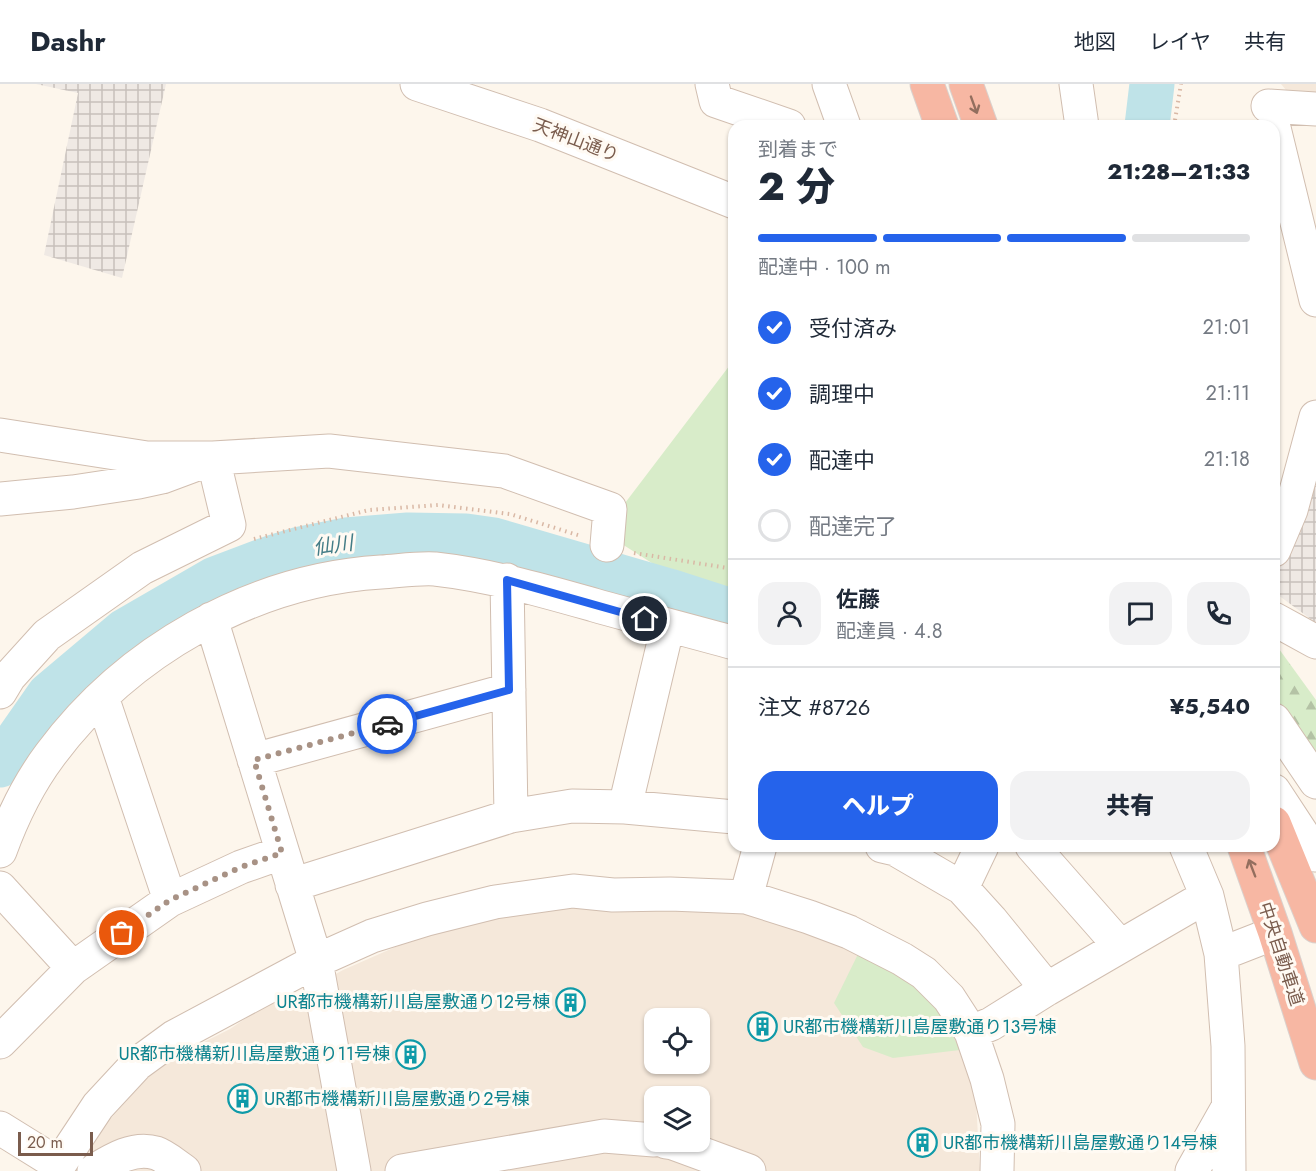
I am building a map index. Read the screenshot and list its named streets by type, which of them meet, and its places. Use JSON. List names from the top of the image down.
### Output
{
  "streets": {
    "highway": ["中央自動車道"],
    "street": ["天神山通り"]
  },
  "water": ["仙川"],
  "places": {
    "building": [
      "UR都市機構新川島屋敷通り12号棟",
      "UR都市機構新川島屋敷通り13号棟",
      "UR都市機構新川島屋敷通り11号棟",
      "UR都市機構新川島屋敷通り2号棟",
      "UR都市機構新川島屋敷通り14号棟"
    ]
  },
  "scale_bar": "20 m",
  "page": {
    "header": "Dashr",
    "nav": ["地図", "レイヤ", "共有"],
    "heading": ["2 分", "到着まで", "21:28–21:33"],
    "panel": [
      "佐藤",
      "配達員 · 4.8",
      "注文 #8726",
      "¥5,540"
    ],
    "bar": "配達中 · 100 m",
    "list": [
      ["受付済み", "21:01"],
      ["調理中", "21:11"],
      ["配達中", "21:18"],
      "配達完了"
    ],
    "buttons": ["ヘルプ", "共有"],
    "scale": "20 m"
  }
}
